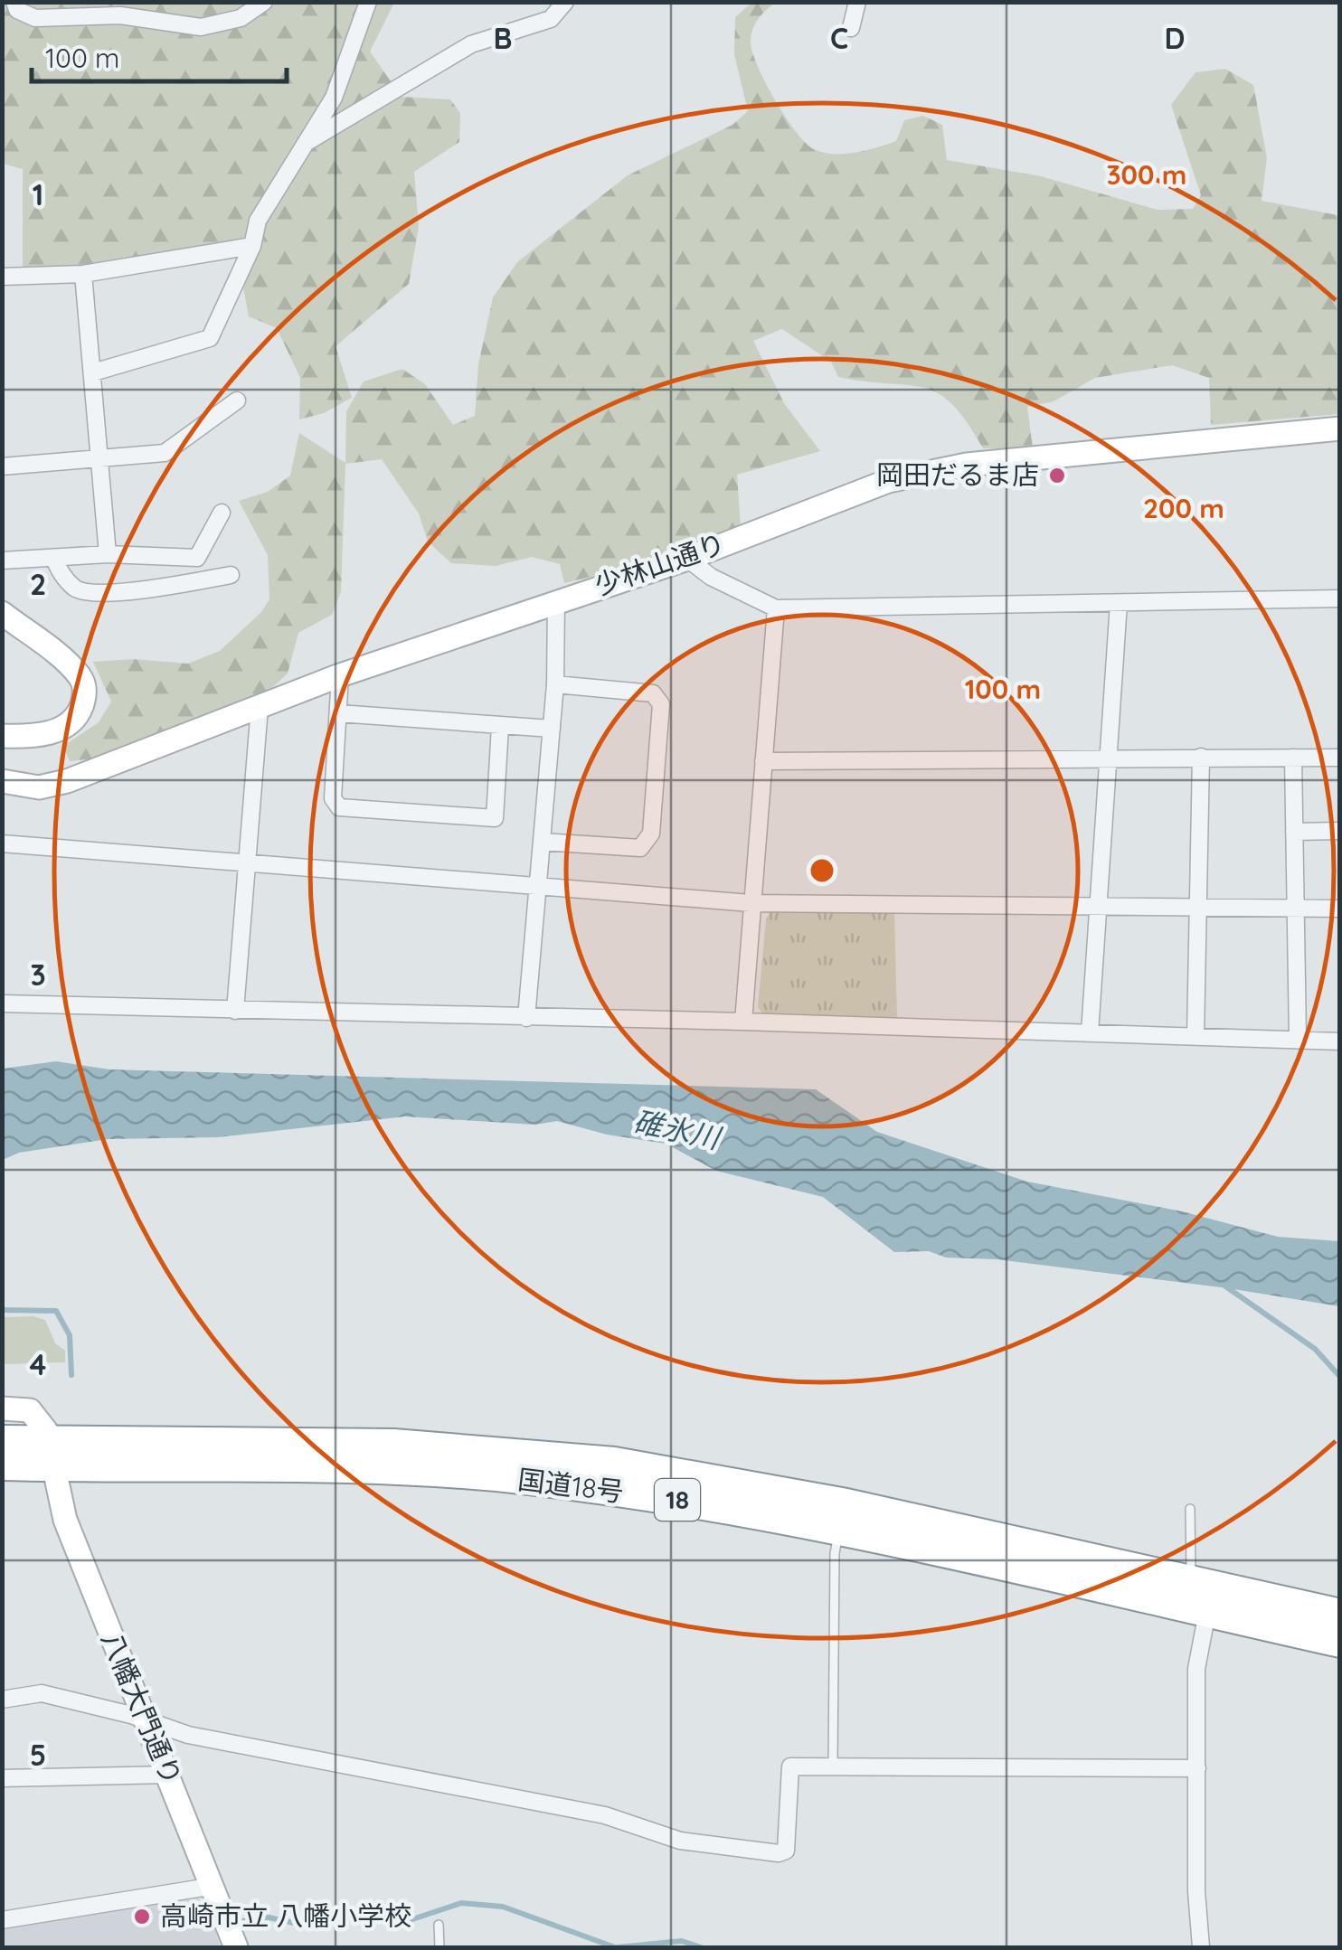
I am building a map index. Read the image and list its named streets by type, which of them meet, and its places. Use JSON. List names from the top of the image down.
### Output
{
  "streets": {
    "highway": ["国道18号", "18"],
    "street": ["少林山通り", "八幡大門通り"]
  },
  "crossings": [
    ["国道18号", "八幡大門通り"]
  ],
  "water": ["碓氷川"],
  "places": ["岡田だるま店", "高崎市立 八幡小学校"],
  "scale_bar": "100 m",
  "grid": {
    "columns": ["B", "C", "D"],
    "rows": [
      "1",
      "2",
      "3",
      "4",
      "5"
    ]
  },
  "rings": ["300 m", "200 m", "100 m"]
}
